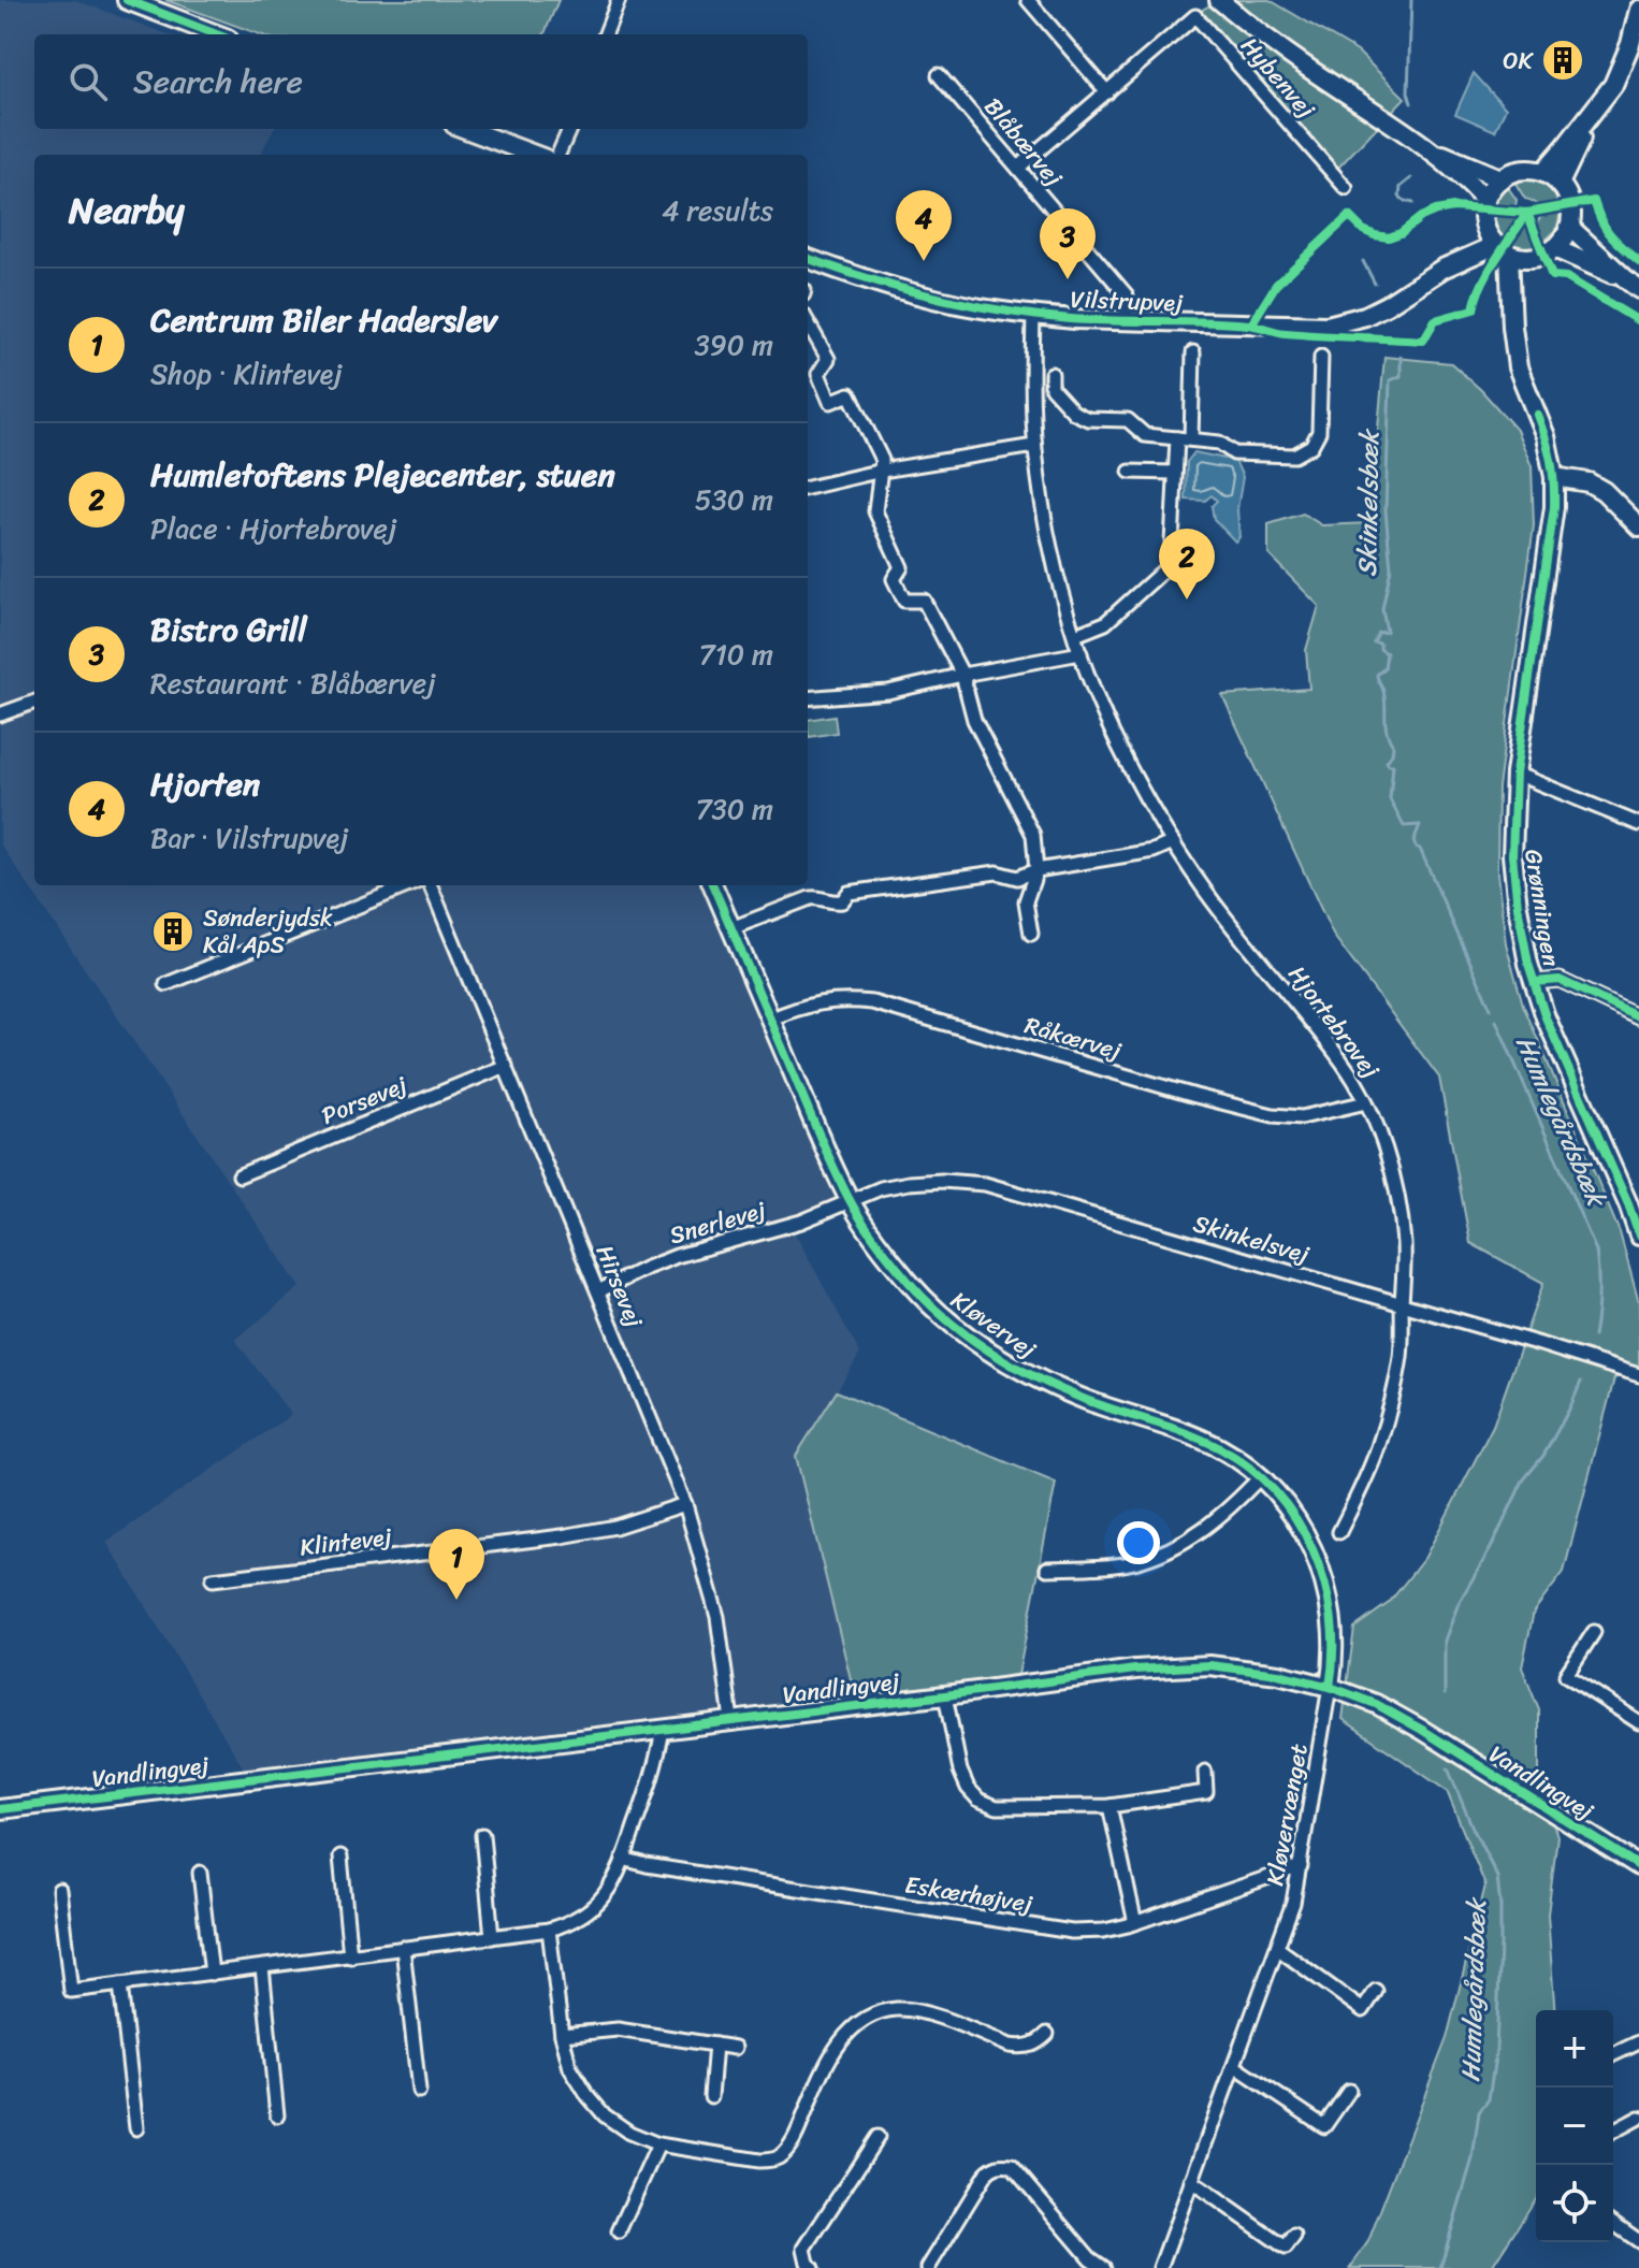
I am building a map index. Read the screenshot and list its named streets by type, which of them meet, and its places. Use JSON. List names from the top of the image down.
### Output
{
  "streets": {
    "street": [
      "Hybenvej",
      "Blåbærvej",
      "Vilstrupvej",
      "Grønningen",
      "Hjortebrovej",
      "Råkærvej",
      "Porsevej",
      "Snerlevej",
      "Skinkelsvej",
      "Hirsevej",
      "Kløvervej",
      "Klintevej",
      "Vandlingvej",
      "Kløvervænget",
      "Eskærhøjvej"
    ]
  },
  "crossings": [
    ["Hybenvej", "Blåbærvej"],
    ["Blåbærvej", "Vilstrupvej"],
    ["Vilstrupvej", "Grønningen"],
    ["Vilstrupvej", "Hjortebrovej"],
    ["Hjortebrovej", "Råkærvej"],
    ["Hjortebrovej", "Skinkelsvej"],
    ["Råkærvej", "Kløvervej"],
    ["Porsevej", "Hirsevej"],
    ["Snerlevej", "Skinkelsvej"],
    ["Snerlevej", "Hirsevej"],
    ["Snerlevej", "Kløvervej"],
    ["Skinkelsvej", "Kløvervej"],
    ["Hirsevej", "Klintevej"],
    ["Hirsevej", "Vandlingvej"],
    ["Kløvervej", "Vandlingvej"],
    ["Kløvervej", "Kløvervænget"],
    ["Vandlingvej", "Kløvervænget"],
    ["Kløvervænget", "Eskærhøjvej"]
  ],
  "water": ["Skinkelsbæk", "Humlegårdsbæk"],
  "places": {
    "building": ["OK", "Sønderjydsk Kål ApS"]
  },
  "page": {
    "search": "Search here",
    "heading": ["Nearby", "4 results"],
    "pins": [
      "4",
      "3",
      "2",
      "1"
    ],
    "list": [
      {
        "mark": "1",
        "name": "Centrum Biler Haderslev",
        "note": "Shop · Klintevej",
        "value": "390 m"
      },
      {
        "mark": "2",
        "name": "Humletoftens Plejecenter, stuen",
        "note": "Place · Hjortebrovej",
        "value": "530 m"
      },
      {
        "mark": "3",
        "name": "Bistro Grill",
        "note": "Restaurant · Blåbærvej",
        "value": "710 m"
      },
      {
        "mark": "4",
        "name": "Hjorten",
        "note": "Bar · Vilstrupvej",
        "value": "730 m"
      }
    ],
    "map_buttons": ["+", "−"]
  }
}
